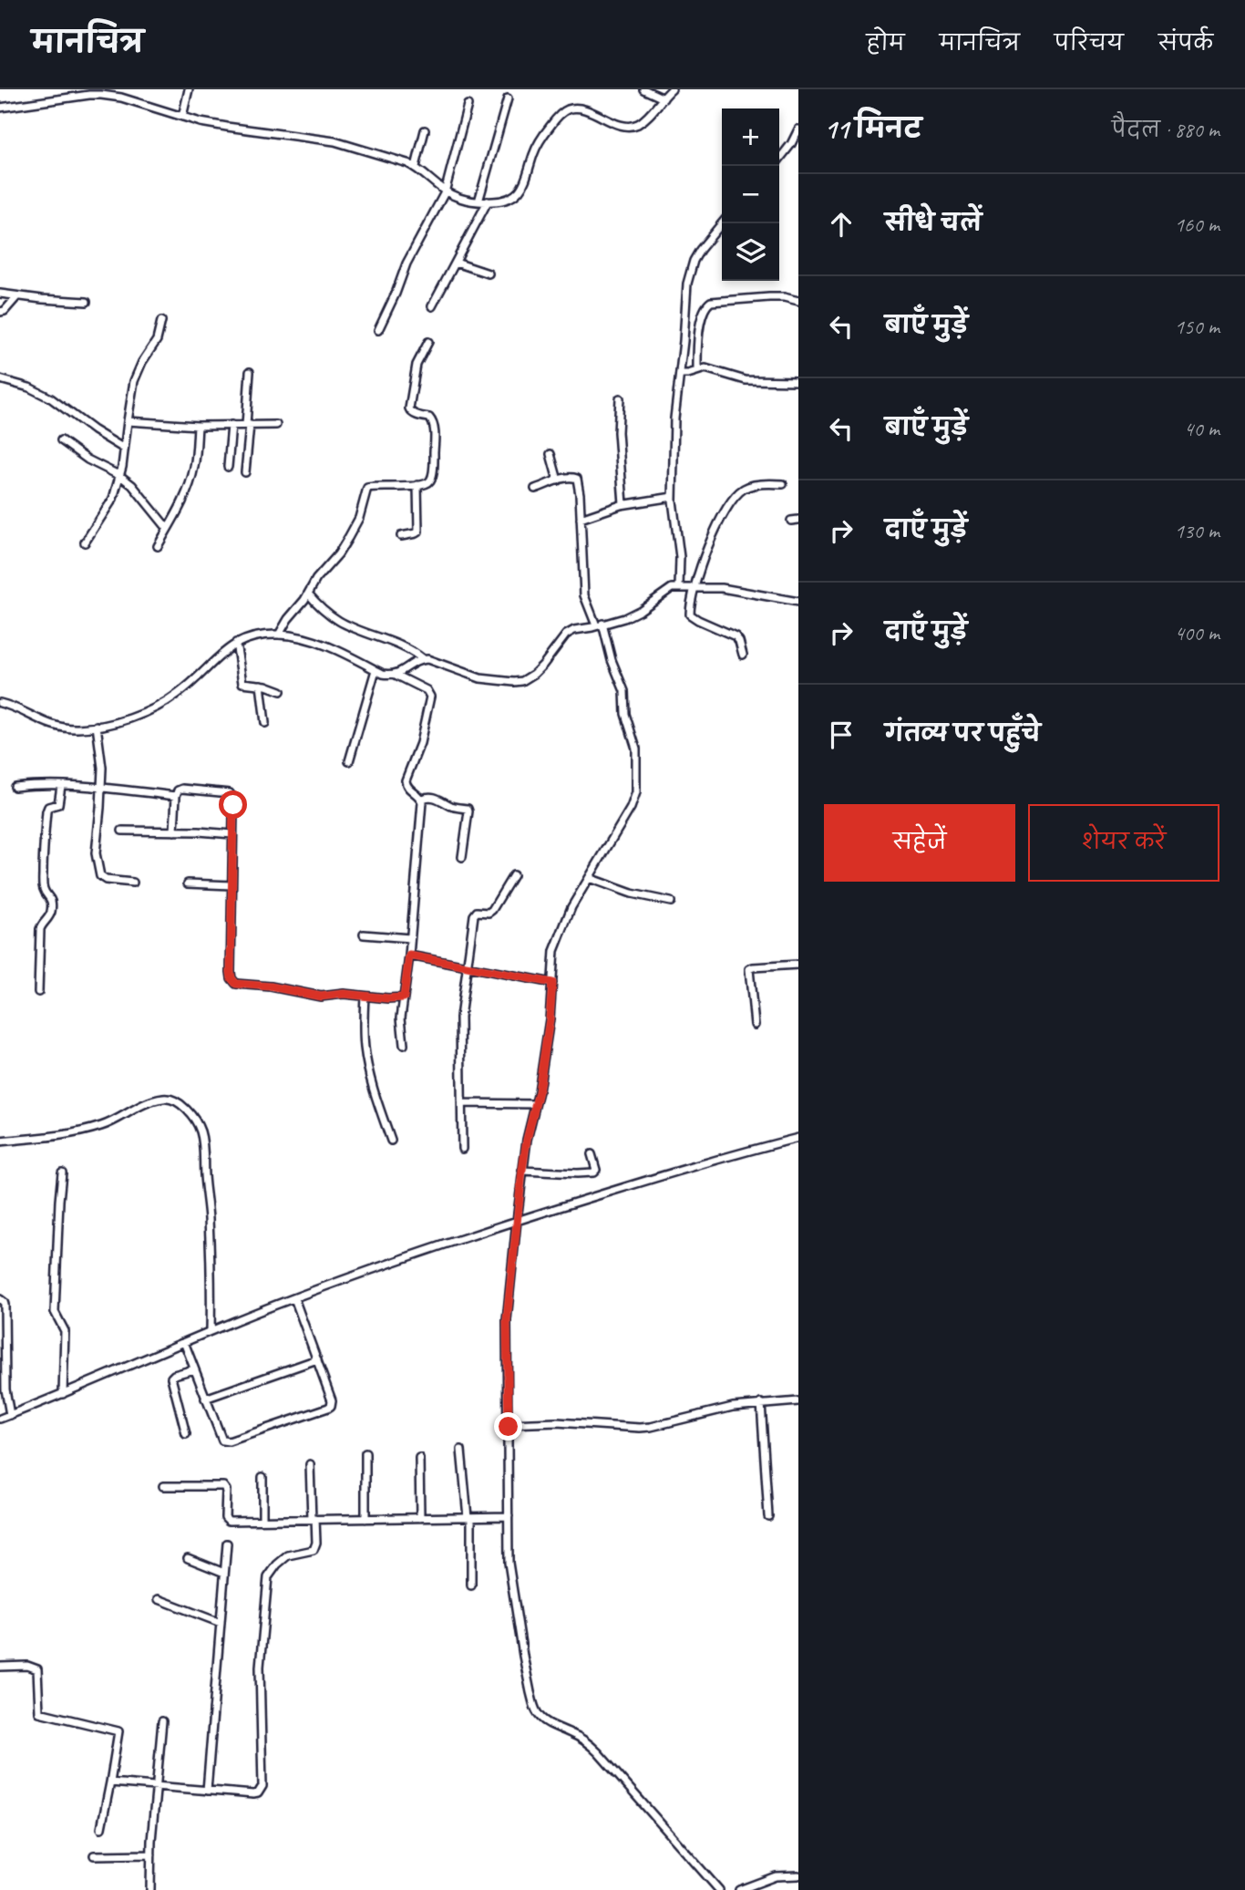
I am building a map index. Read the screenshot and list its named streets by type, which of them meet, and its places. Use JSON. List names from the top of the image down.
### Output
{
  "page": {
    "header": "मानचित्र",
    "nav": [
      "होम",
      "मानचित्र",
      "परिचय",
      "संपर्क"
    ],
    "heading": ["11 मिनट", "पैदल · 880 m"],
    "map_buttons": ["+", "−"],
    "list": [
      ["सीधे चलें", "160 m"],
      ["बाएँ मुड़ें", "150 m"],
      ["बाएँ मुड़ें", "40 m"],
      ["दाएँ मुड़ें", "130 m"],
      ["दाएँ मुड़ें", "400 m"],
      "गंतव्य पर पहुँचे"
    ],
    "buttons": ["सहेजें", "शेयर करें"]
  }
}
